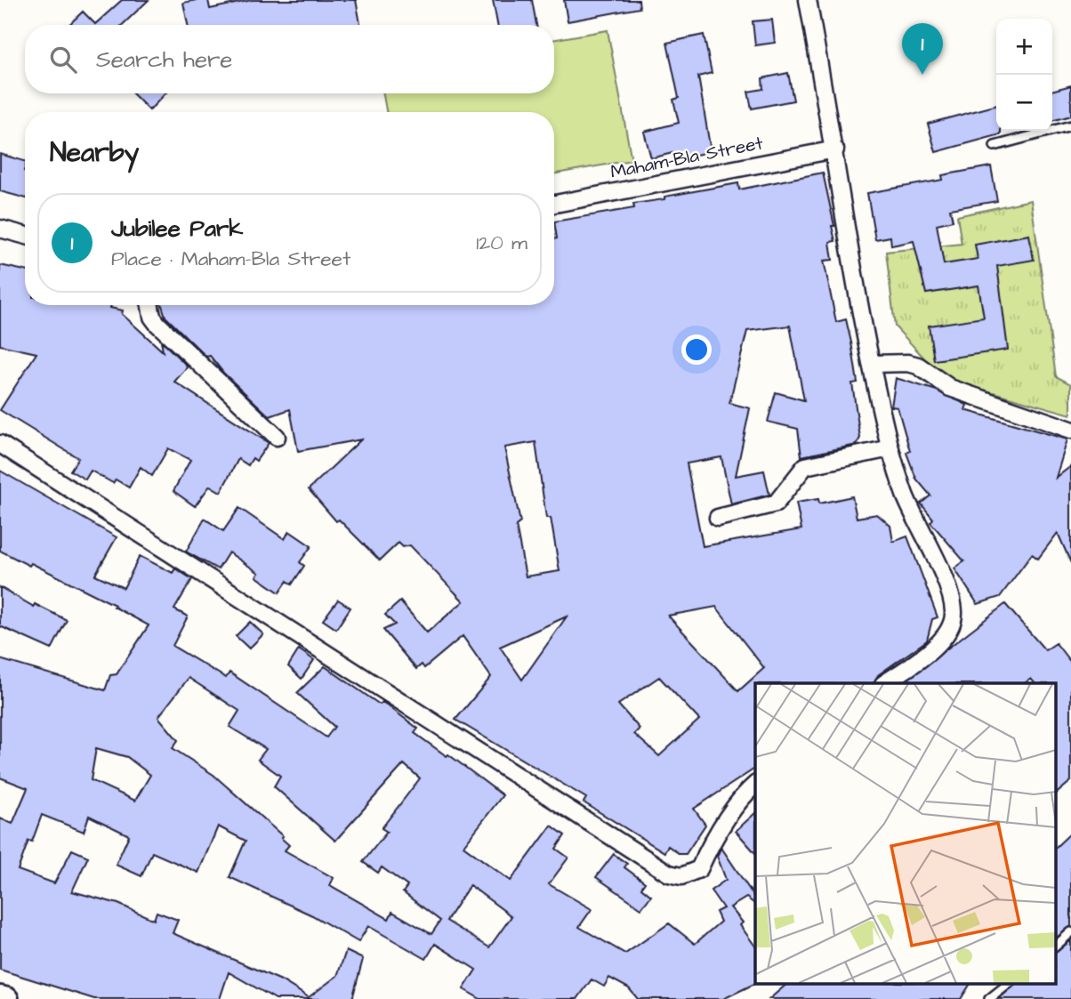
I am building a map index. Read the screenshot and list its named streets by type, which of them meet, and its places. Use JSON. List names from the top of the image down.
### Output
{
  "streets": {
    "street": ["Maham-Bla Street"]
  },
  "page": {
    "map_buttons": ["+", "−"],
    "pins": "1",
    "search": "Search here",
    "heading": "Nearby",
    "list": [
      {
        "mark": "1",
        "name": "Jubilee Park",
        "note": "Place · Maham-Bla Street",
        "value": "120 m"
      }
    ]
  }
}
